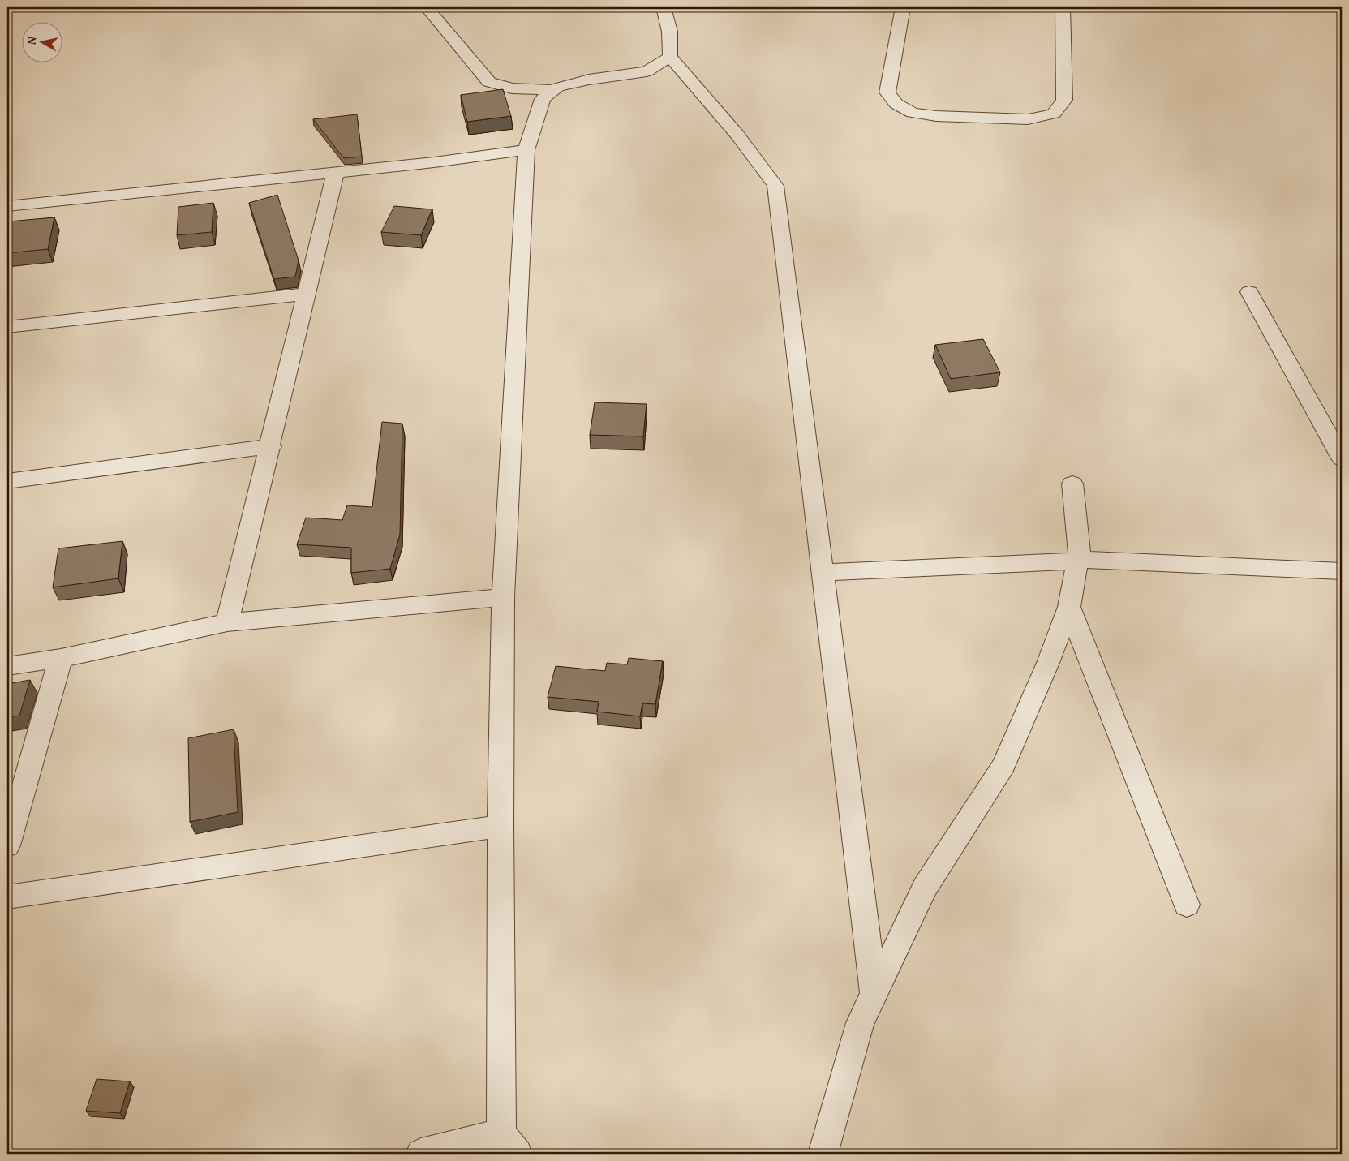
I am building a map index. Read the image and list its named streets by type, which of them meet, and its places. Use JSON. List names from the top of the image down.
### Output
{
  "north": "left"
}
